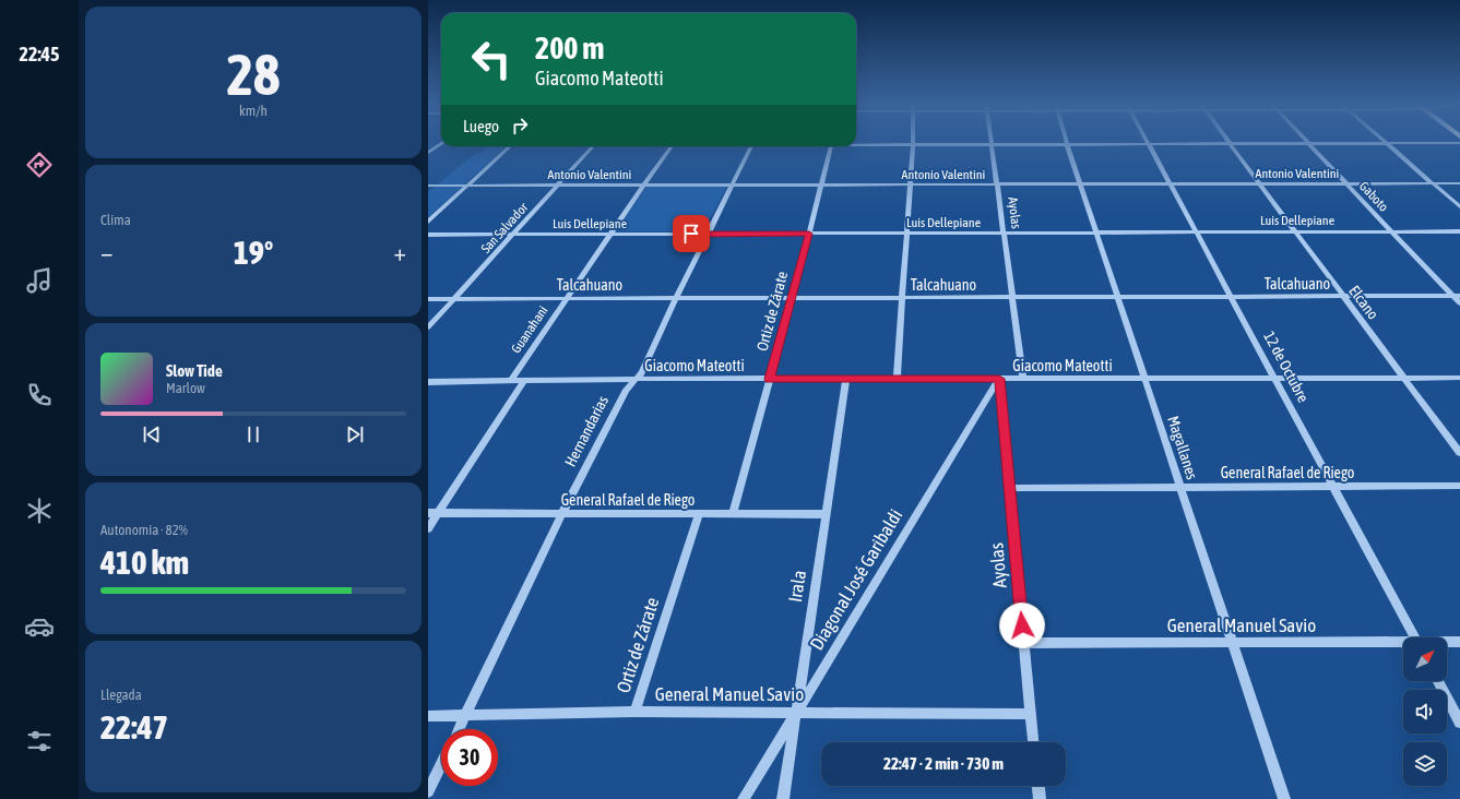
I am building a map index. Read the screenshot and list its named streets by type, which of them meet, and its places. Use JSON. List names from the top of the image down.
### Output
{
  "streets": {
    "street": [
      "Antonio Valentini",
      "Gaboto",
      "Ayolas",
      "Luis Dellepiane",
      "San Salvador",
      "Talcahuano",
      "Elcano",
      "Ortiz de Zárate",
      "Guanahani",
      "Giacomo Mateotti",
      "12 de Octubre",
      "Hernandarias",
      "Magallanes",
      "General Rafael de Riego",
      "Diagonal José Garibaldi",
      "Irala",
      "General Manuel Savio"
    ]
  },
  "crossings": [
    ["Antonio Valentini", "Gaboto"],
    ["Antonio Valentini", "Ayolas"],
    ["Antonio Valentini", "San Salvador"],
    ["Antonio Valentini", "Elcano"],
    ["Antonio Valentini", "Ortiz de Zárate"],
    ["Antonio Valentini", "Guanahani"],
    ["Antonio Valentini", "12 de Octubre"],
    ["Antonio Valentini", "Hernandarias"],
    ["Antonio Valentini", "Magallanes"],
    ["Gaboto", "Luis Dellepiane"],
    ["Gaboto", "Talcahuano"],
    ["Ayolas", "Luis Dellepiane"],
    ["Ayolas", "Talcahuano"],
    ["Ayolas", "Giacomo Mateotti"],
    ["Ayolas", "General Rafael de Riego"],
    ["Ayolas", "Diagonal José Garibaldi"],
    ["Ayolas", "General Manuel Savio"],
    ["Luis Dellepiane", "San Salvador"],
    ["Luis Dellepiane", "Elcano"],
    ["Luis Dellepiane", "Ortiz de Zárate"],
    ["Luis Dellepiane", "Guanahani"],
    ["Luis Dellepiane", "12 de Octubre"],
    ["Luis Dellepiane", "Hernandarias"],
    ["Luis Dellepiane", "Magallanes"],
    ["San Salvador", "Talcahuano"],
    ["Talcahuano", "Elcano"],
    ["Talcahuano", "Ortiz de Zárate"],
    ["Talcahuano", "Guanahani"],
    ["Talcahuano", "12 de Octubre"],
    ["Talcahuano", "Hernandarias"],
    ["Talcahuano", "Magallanes"],
    ["Elcano", "Giacomo Mateotti"],
    ["Ortiz de Zárate", "Giacomo Mateotti"],
    ["Ortiz de Zárate", "General Rafael de Riego"],
    ["Ortiz de Zárate", "General Manuel Savio"],
    ["Guanahani", "Giacomo Mateotti"],
    ["Giacomo Mateotti", "12 de Octubre"],
    ["Giacomo Mateotti", "Hernandarias"],
    ["Giacomo Mateotti", "Magallanes"],
    ["Giacomo Mateotti", "Diagonal José Garibaldi"],
    ["Giacomo Mateotti", "Irala"],
    ["12 de Octubre", "General Rafael de Riego"],
    ["Hernandarias", "General Rafael de Riego"],
    ["Hernandarias", "General Manuel Savio"],
    ["Magallanes", "General Rafael de Riego"],
    ["Magallanes", "General Manuel Savio"],
    ["General Rafael de Riego", "Irala"],
    ["Diagonal José Garibaldi", "Irala"],
    ["Diagonal José Garibaldi", "General Manuel Savio"],
    ["Irala", "General Manuel Savio"]
  ],
  "north": "top right",
  "page": {
    "tabs": "22:45",
    "tile": [
      ["28", "km/h"],
      "Clima",
      ["Autonomía · 82%", "410 km"],
      ["Llegada", "22:47"]
    ],
    "turn": ["200 m", "Giacomo Mateotti"],
    "then": "Luego",
    "heat": ["−", "19°", "+"],
    "song": ["Slow Tide", "Marlow"],
    "limit": "30",
    "trip": "22:47 · 2 min · 730 m"
  }
}
